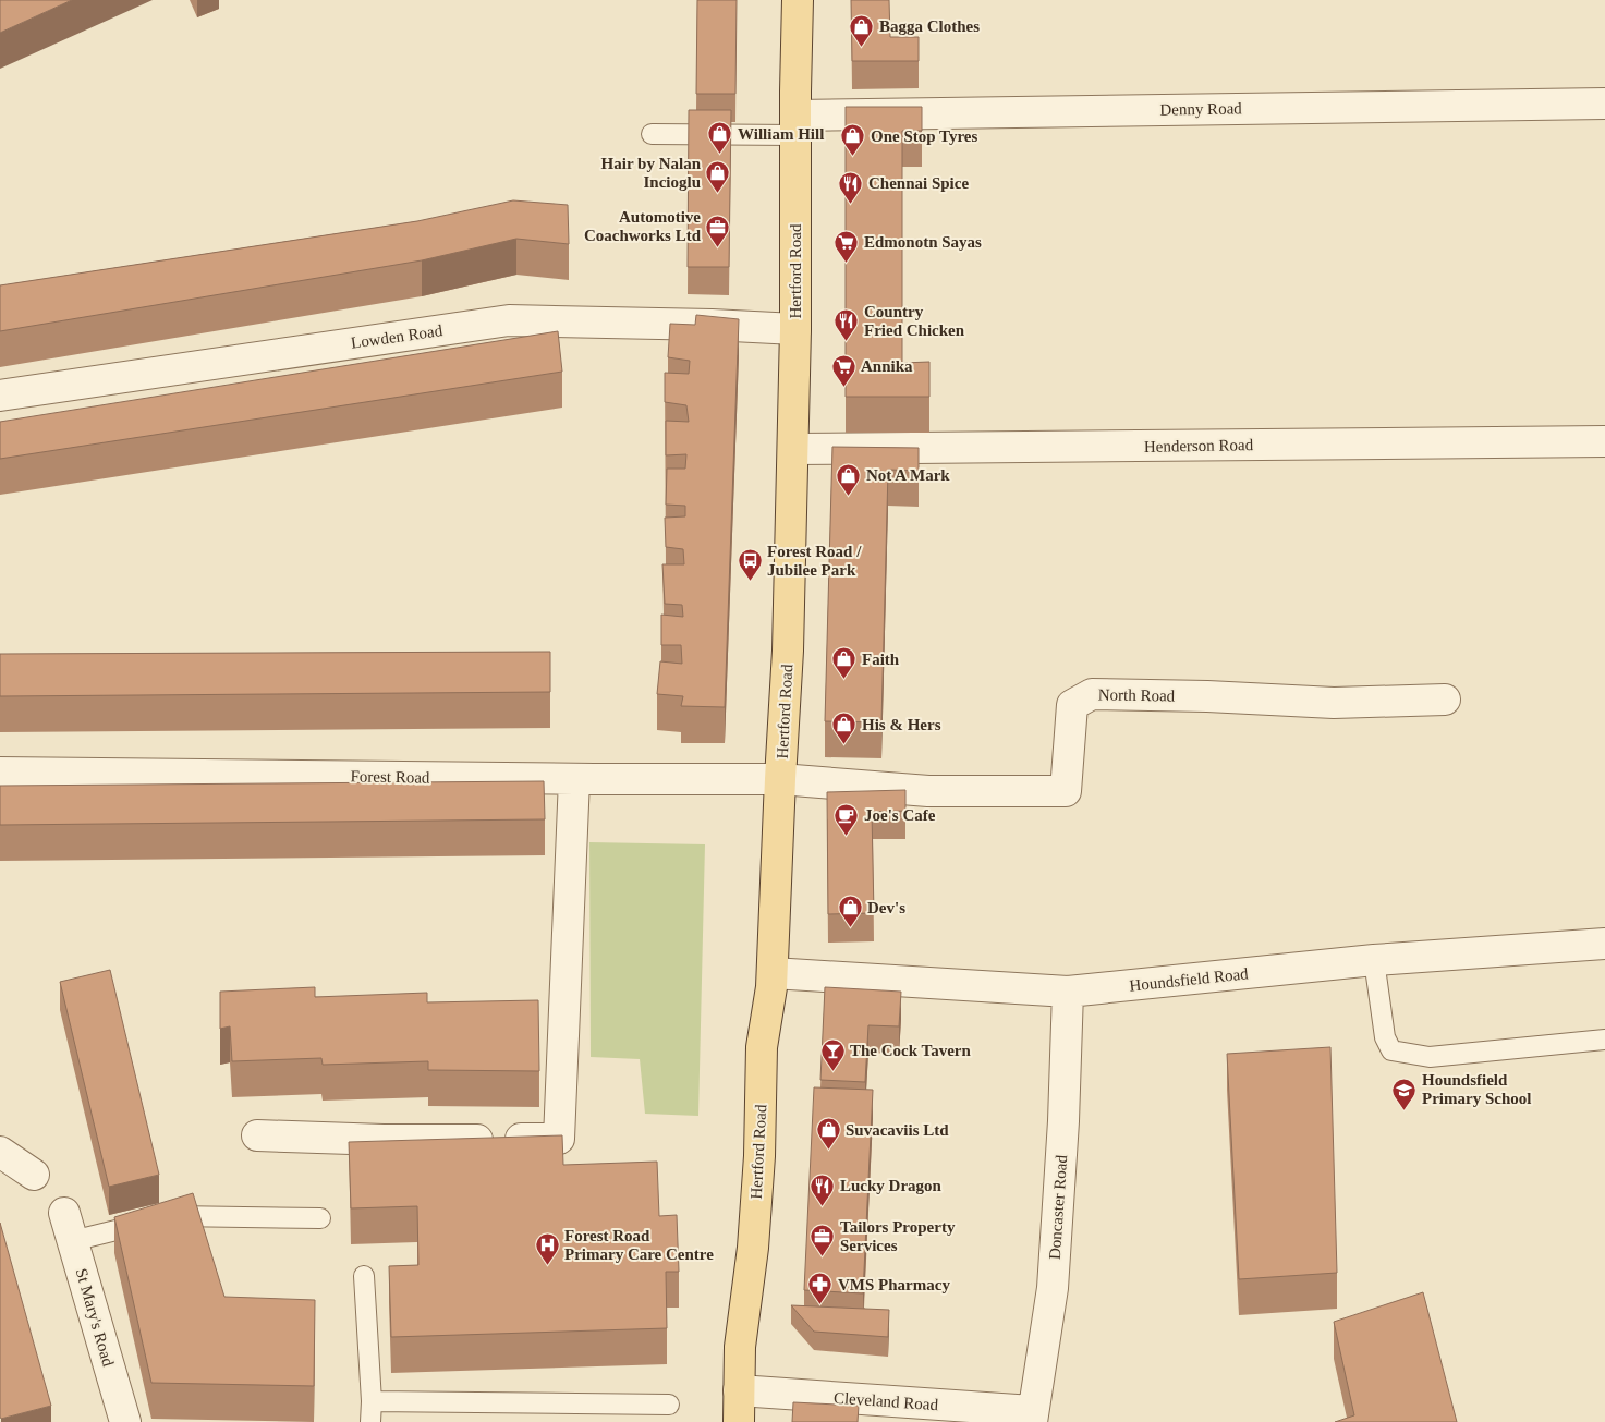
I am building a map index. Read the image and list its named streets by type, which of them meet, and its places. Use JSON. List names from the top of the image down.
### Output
{
  "streets": {
    "main road": ["Hertford Road"],
    "street": [
      "Denny Road",
      "Lowden Road",
      "Henderson Road",
      "North Road",
      "Forest Road",
      "Houndsfield Road",
      "Doncaster Road",
      "St Mary's Road",
      "Cleveland Road"
    ]
  },
  "crossings": [
    ["Denny Road", "Hertford Road"],
    ["Hertford Road", "Lowden Road"],
    ["Hertford Road", "Henderson Road"],
    ["Hertford Road", "North Road"],
    ["Hertford Road", "Forest Road"],
    ["Hertford Road", "Houndsfield Road"],
    ["Hertford Road", "Cleveland Road"],
    ["North Road", "Forest Road"],
    ["Houndsfield Road", "Doncaster Road"],
    ["Doncaster Road", "Cleveland Road"]
  ],
  "places": {
    "shop": [
      "Bagga Clothes",
      "William Hill",
      "One Stop Tyres",
      "Hair by Nalan Incioglu",
      "Not A Mark",
      "Faith",
      "His & Hers",
      "Dev's",
      "Suvacaviis Ltd"
    ],
    "restaurant": ["Chennai Spice", "Country Fried Chicken", "Lucky Dragon"],
    "office": ["Automotive Coachworks Ltd", "Tailors Property Services"],
    "supermarket": ["Edmonotn Sayas", "Annika"],
    "bus stop": ["Forest Road / Jubilee Park"],
    "cafe": ["Joe's Cafe"],
    "bar": ["The Cock Tavern"],
    "school or university": ["Houndsfield Primary School"],
    "hospital": ["Forest Road Primary Care Centre"],
    "pharmacy": ["VMS Pharmacy"]
  }
}
